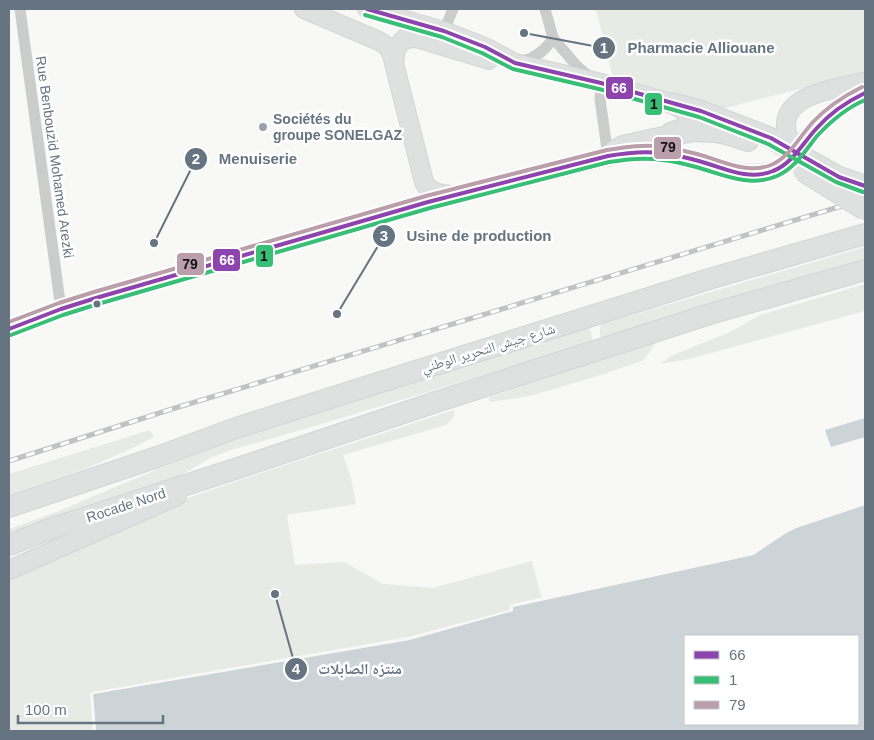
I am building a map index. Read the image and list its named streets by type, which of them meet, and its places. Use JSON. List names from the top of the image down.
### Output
{
  "streets": {
    "highway": ["شارع جيش التحرير الوطني", "Rocade Nord"],
    "street": ["Rue Benbouzid Mohamed Arezki"]
  },
  "crossings": [
    ["شارع جيش التحرير الوطني", "Rocade Nord"]
  ],
  "places": [
    "Pharmacie Alliouane",
    "Sociétés du groupe SONELGAZ",
    "Menuiserie",
    "Usine de production",
    "منتزه الصابلات"
  ],
  "lines": ["transit line 66", "transit line 1", "transit line 79"],
  "legend": ["66", "1", "79"],
  "scale_bar": "100 m"
}
